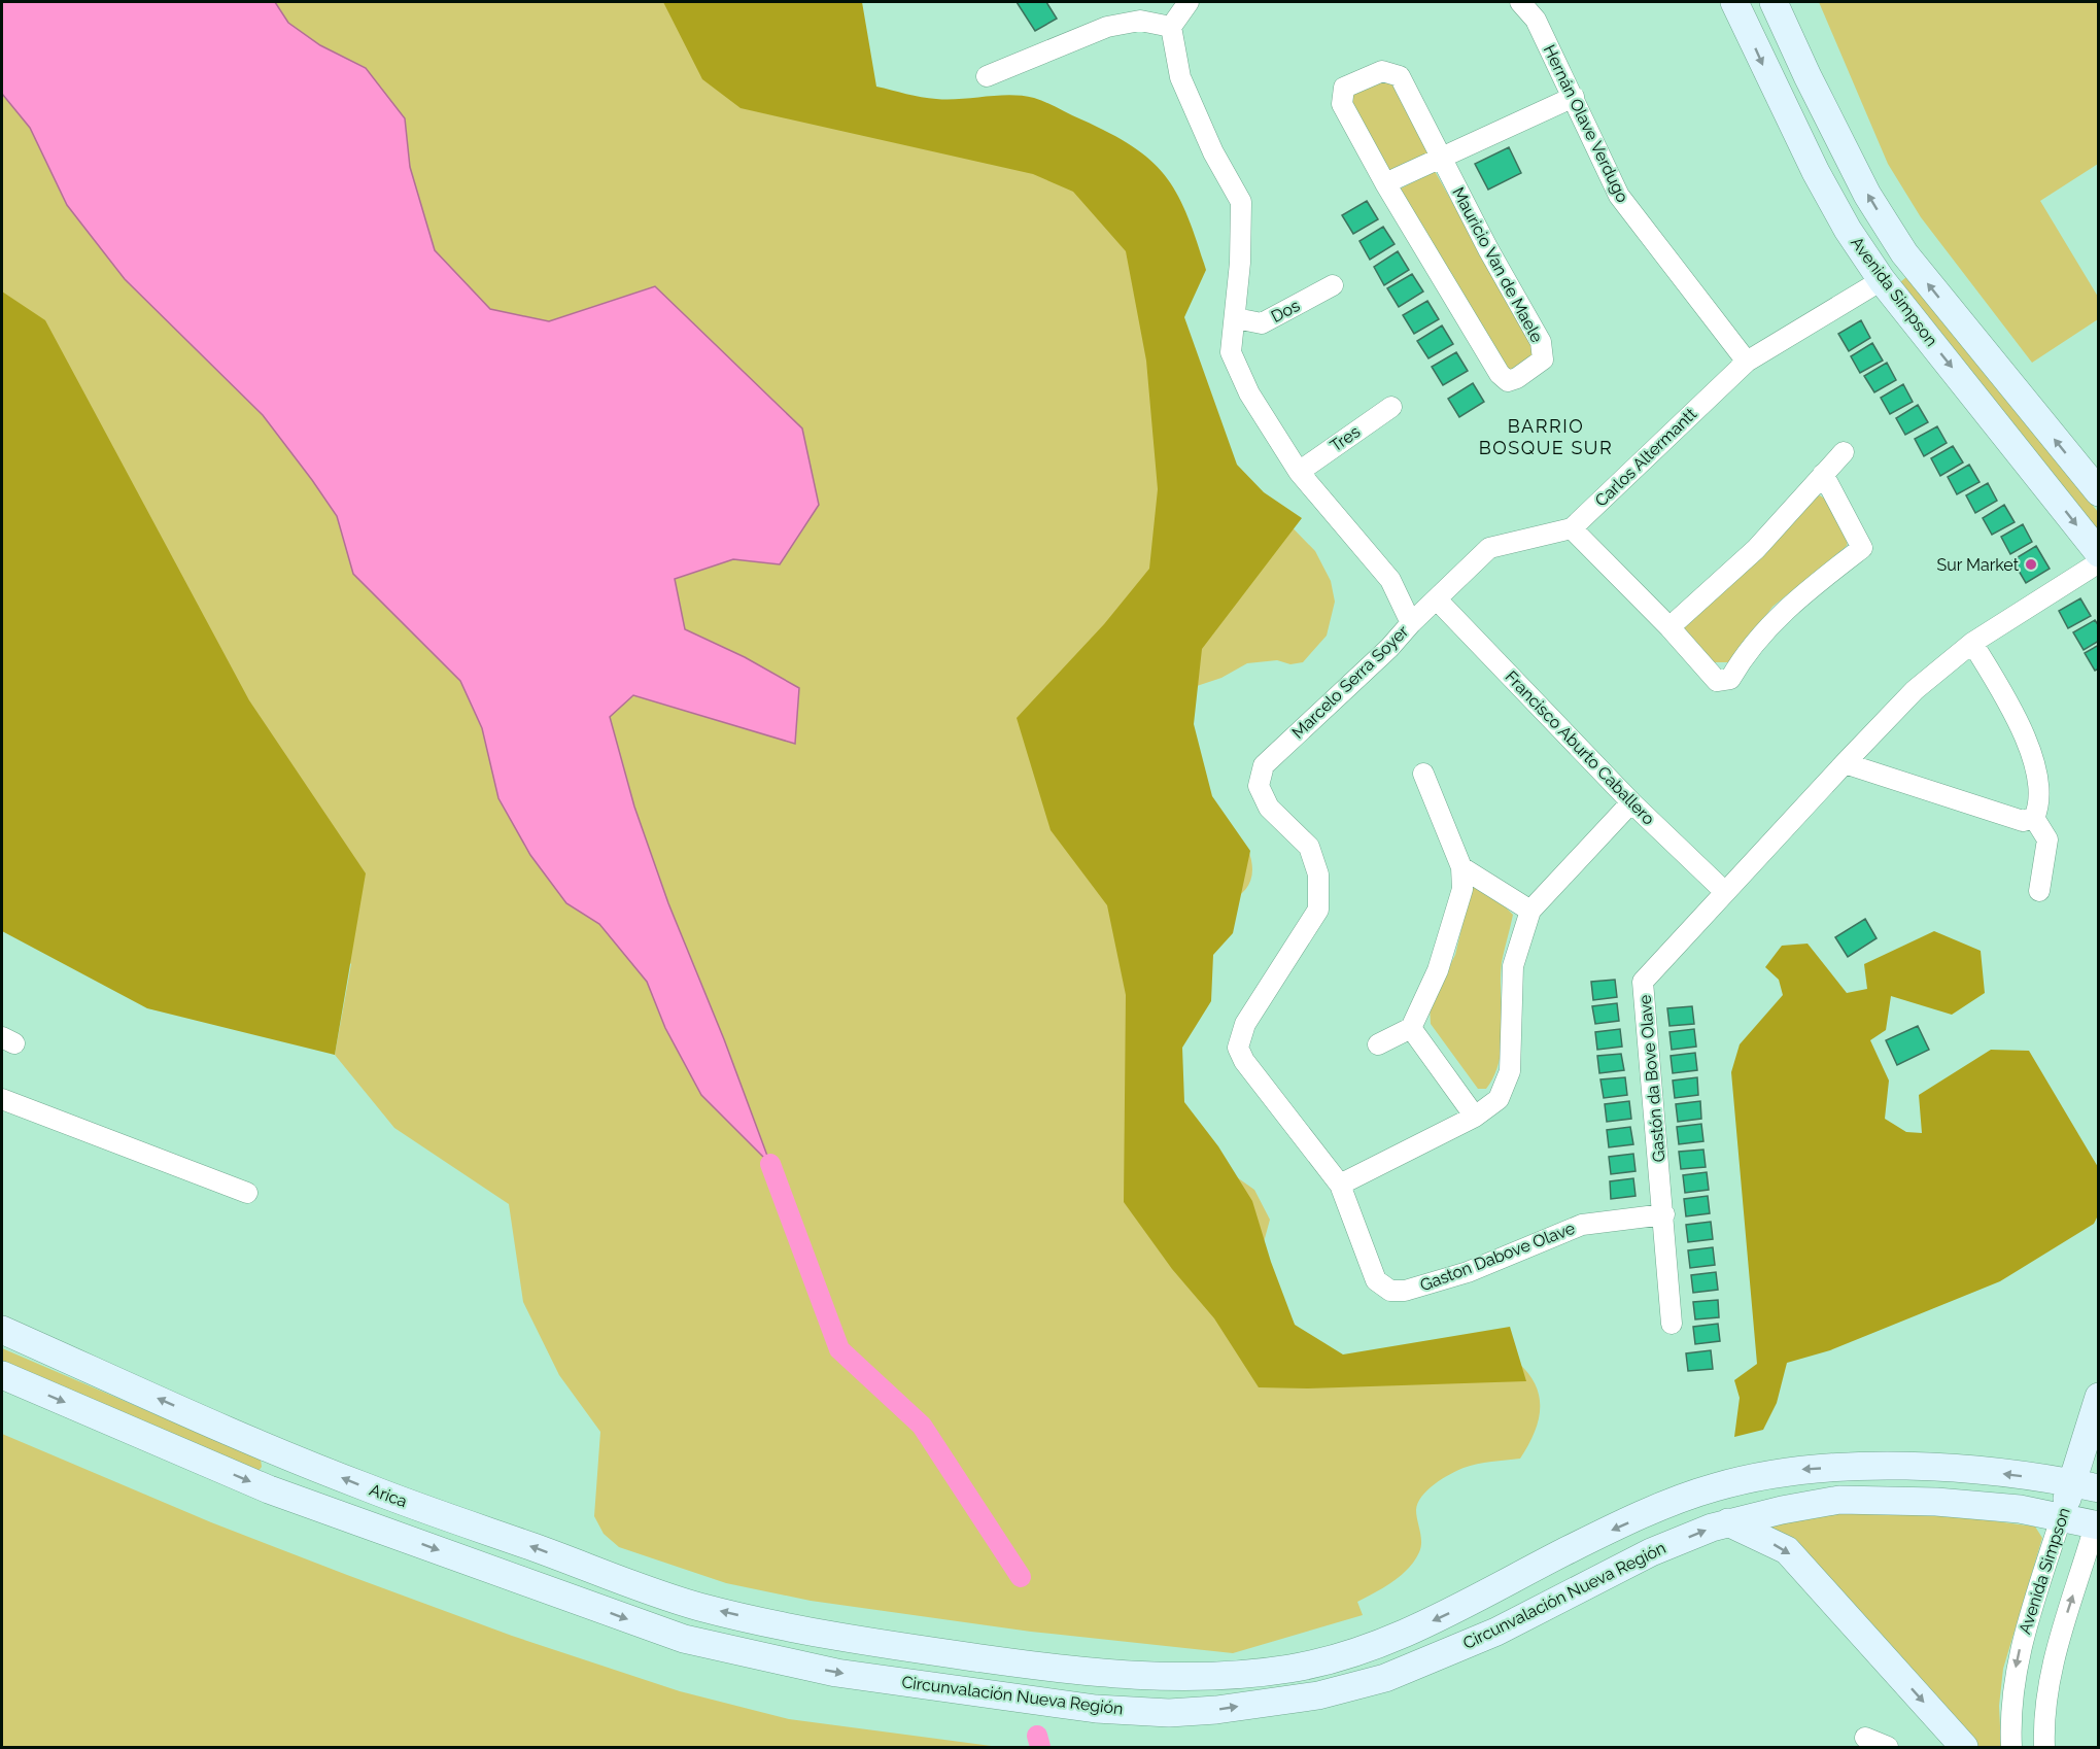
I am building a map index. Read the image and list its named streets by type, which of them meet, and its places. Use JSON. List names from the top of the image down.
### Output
{
  "streets": {
    "main road": ["Avenida Simpson", "Arica", "Circunvalación Nueva Región"],
    "street": [
      "Hernán Olave Verdugo",
      "Mauricio Van de Maele",
      "Dos",
      "Tres",
      "Carlos Altermantt",
      "Marcelo Serra Soyer",
      "Francisco Aburto Caballero",
      "Gastón da Bove Olave",
      "Gaston Dabove Olave"
    ]
  },
  "crossings": [
    ["Hernán Olave Verdugo", "Carlos Altermantt"],
    ["Avenida Simpson", "Carlos Altermantt"],
    ["Avenida Simpson", "Circunvalación Nueva Región"],
    ["Dos", "Marcelo Serra Soyer"],
    ["Tres", "Marcelo Serra Soyer"],
    ["Marcelo Serra Soyer", "Gaston Dabove Olave"],
    ["Francisco Aburto Caballero", "Gastón da Bove Olave"],
    ["Gastón da Bove Olave", "Gaston Dabove Olave"],
    ["Arica", "Circunvalación Nueva Región"]
  ],
  "districts": ["BARRIO BOSQUE SUR"],
  "places": ["Sur Market"]
}
